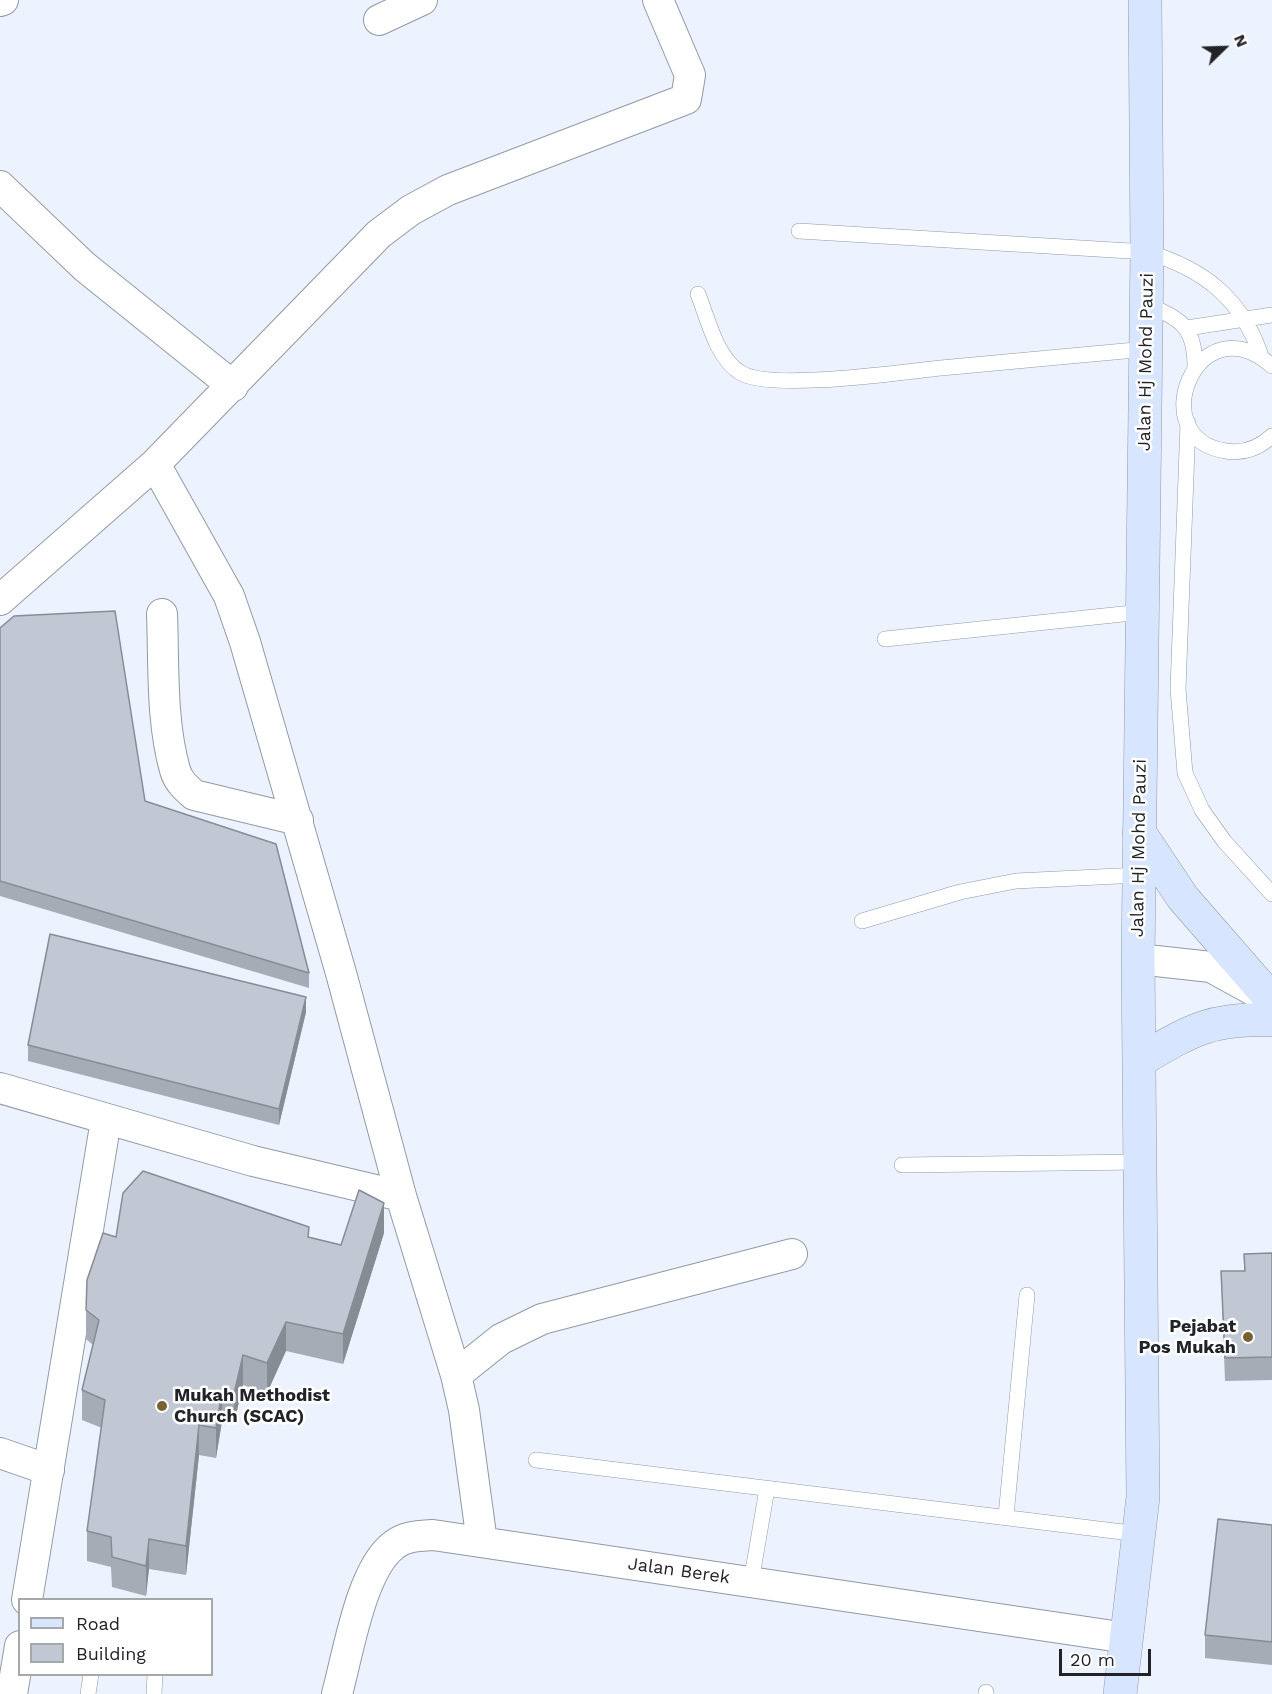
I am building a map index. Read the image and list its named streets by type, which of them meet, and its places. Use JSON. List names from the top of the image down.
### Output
{
  "streets": {
    "street": ["Jalan Hj Mohd Pauzi", "Jalan Berek"]
  },
  "crossings": [
    ["Jalan Hj Mohd Pauzi", "Jalan Berek"]
  ],
  "places": ["Pejabat Pos Mukah", "Mukah Methodist Church (SCAC)"],
  "legend": ["Road", "Building"],
  "scale_bar": "20 m",
  "north": "top right"
}
